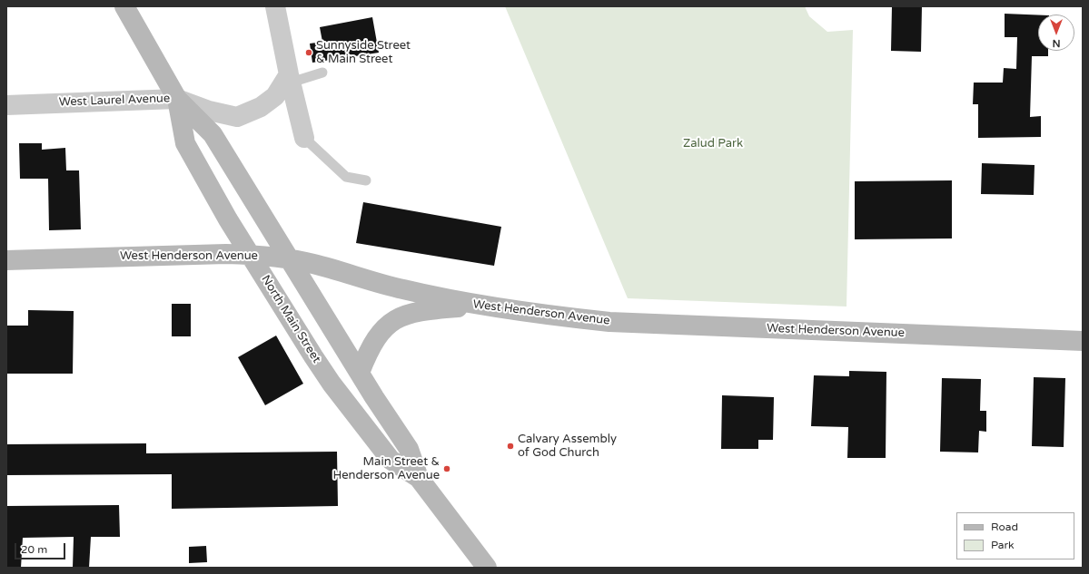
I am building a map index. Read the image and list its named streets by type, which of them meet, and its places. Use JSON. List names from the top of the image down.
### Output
{
  "streets": {
    "main road": ["West Henderson Avenue", "North Main Street"],
    "street": ["West Laurel Avenue"]
  },
  "crossings": [
    ["West Laurel Avenue", "North Main Street"],
    ["West Henderson Avenue", "North Main Street"]
  ],
  "parks": ["Zalud Park"],
  "places": ["Sunnyside Street & Main Street", "Calvary Assembly of God Church", "Main Street & Henderson Avenue"],
  "legend": ["Road", "Park"],
  "scale_bar": "20 m",
  "north": "bottom"
}
